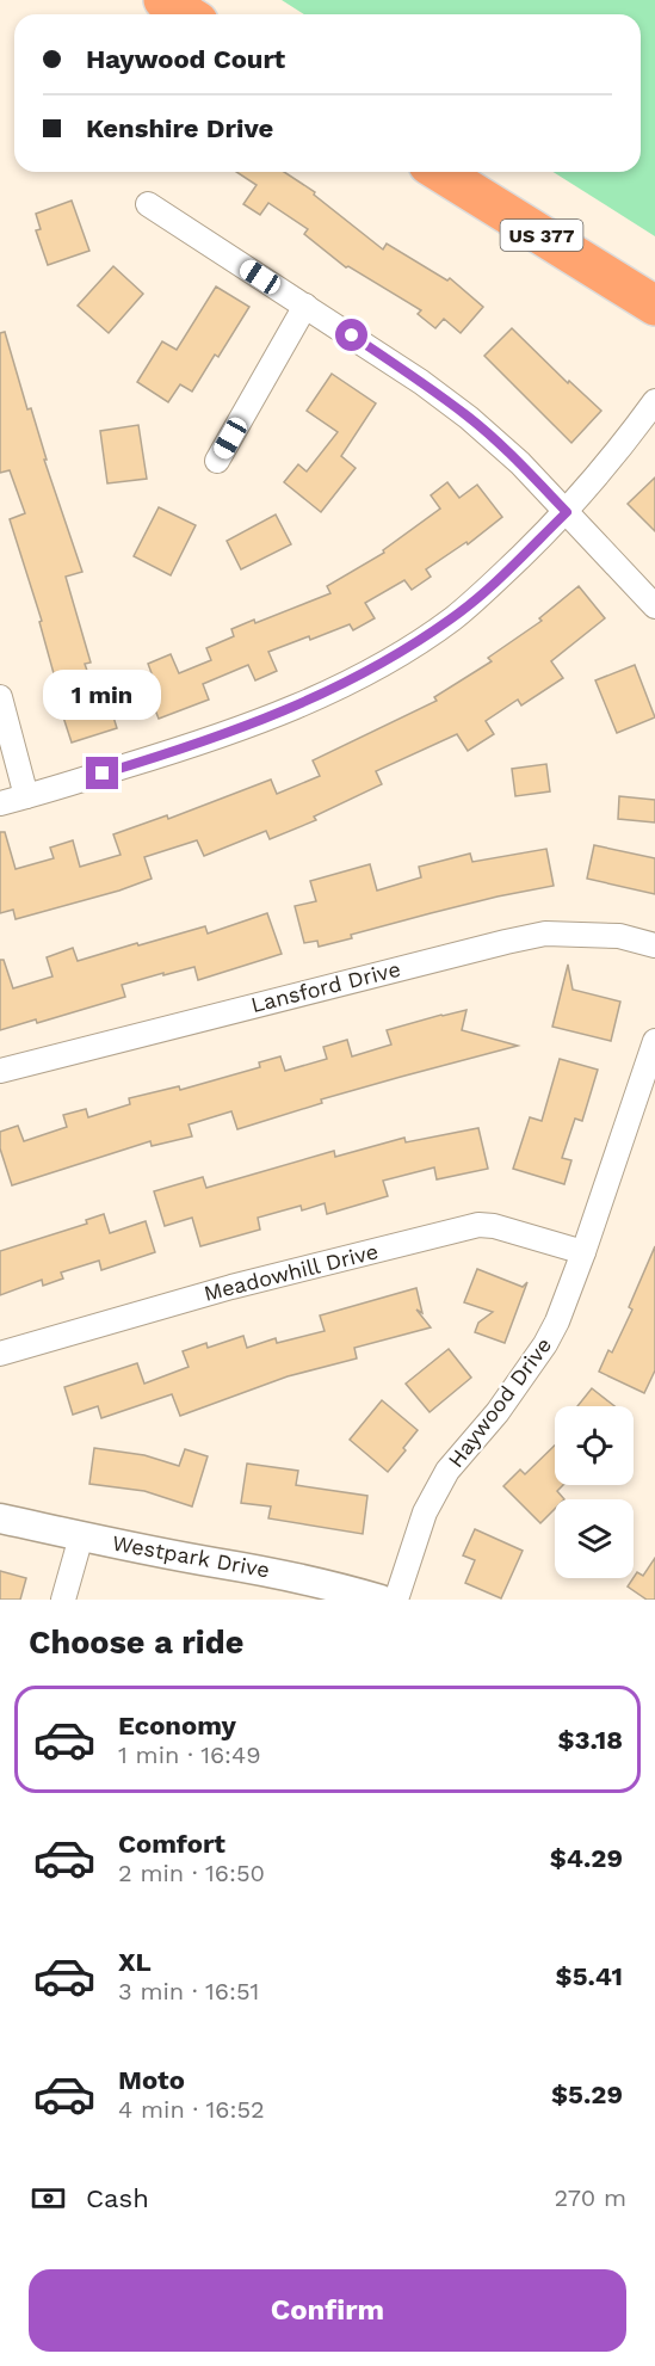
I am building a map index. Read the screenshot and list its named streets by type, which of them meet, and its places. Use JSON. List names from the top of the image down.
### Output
{
  "streets": {
    "highway": ["US 377"],
    "street": [
      "Lansford Drive",
      "Meadowhill Drive",
      "Haywood Drive",
      "Westpark Drive"
    ]
  },
  "crossings": [
    ["Meadowhill Drive", "Haywood Drive"]
  ],
  "page": {
    "banner": ["Haywood Court", "Kenshire Drive"],
    "bubble": "1 min",
    "heading": "Choose a ride",
    "list": [
      {
        "name": "Economy",
        "note": "1 min · 16:49",
        "value": "$3.18"
      },
      {
        "name": "Comfort",
        "note": "2 min · 16:50",
        "value": "$4.29"
      },
      {
        "name": "XL",
        "note": "3 min · 16:51",
        "value": "$5.41"
      },
      {
        "name": "Moto",
        "note": "4 min · 16:52",
        "value": "$5.29"
      }
    ],
    "pay": ["Cash", "270 m"],
    "buttons": "Confirm"
  }
}
